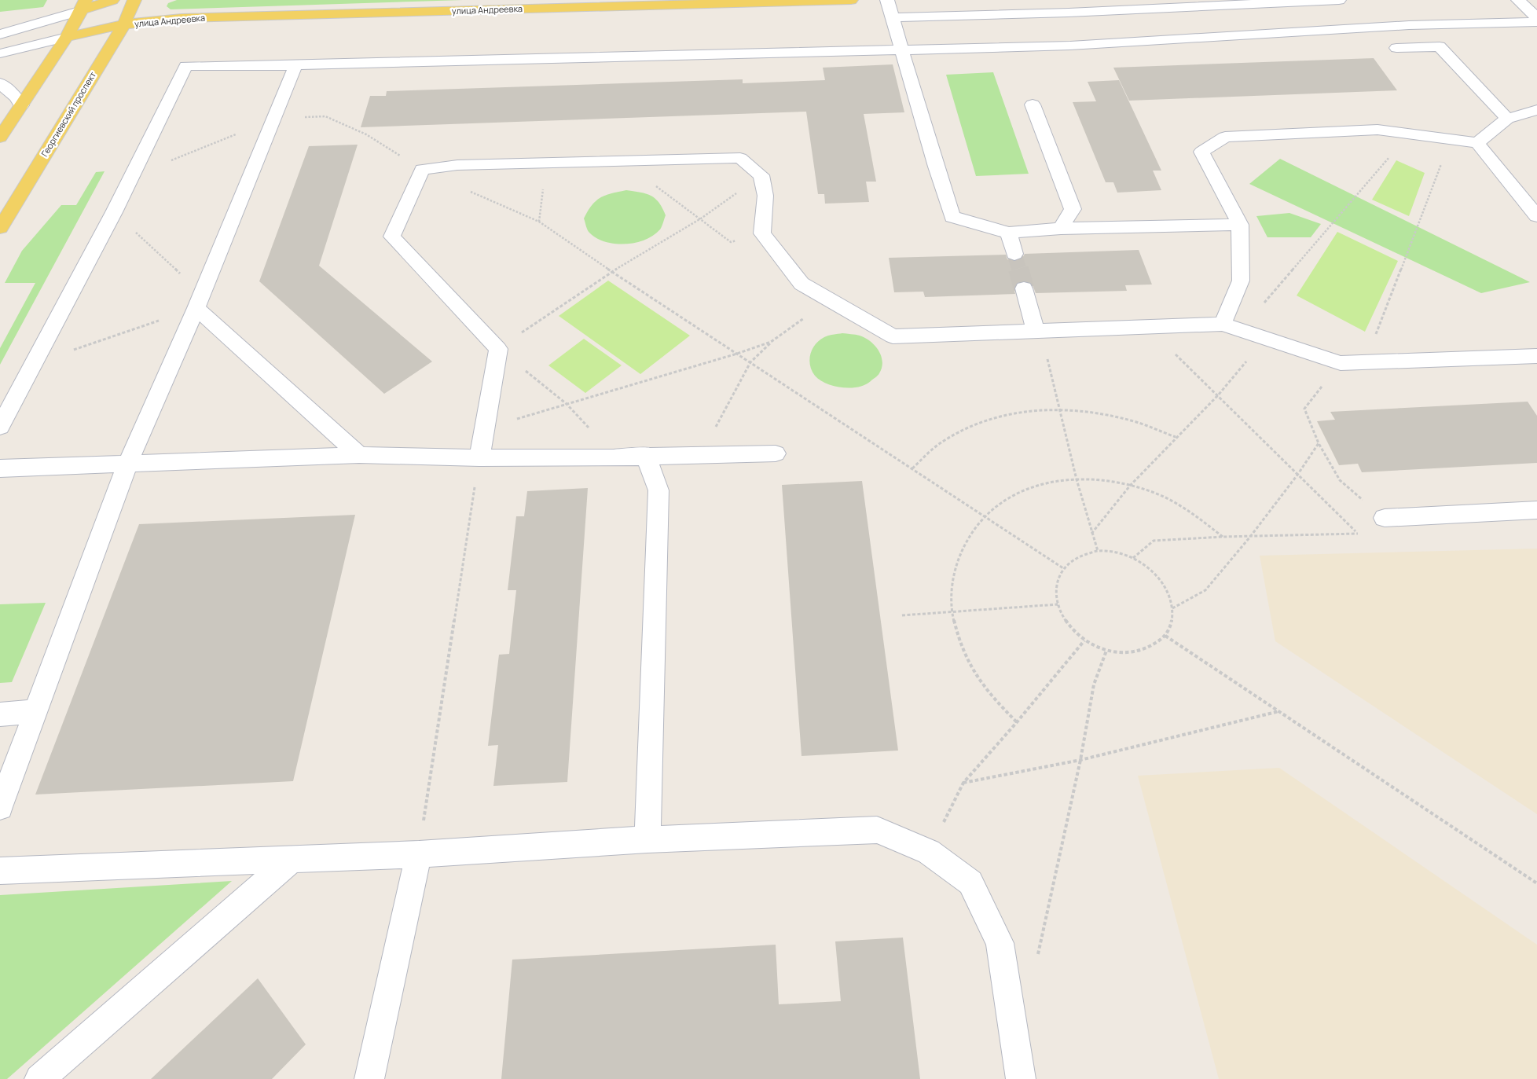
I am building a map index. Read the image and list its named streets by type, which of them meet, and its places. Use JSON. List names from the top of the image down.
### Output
{
  "streets": {
    "main road": ["улица Андреевка", "Георгиевский проспект"]
  },
  "crossings": [
    ["улица Андреевка", "Георгиевский проспект"]
  ]
}
